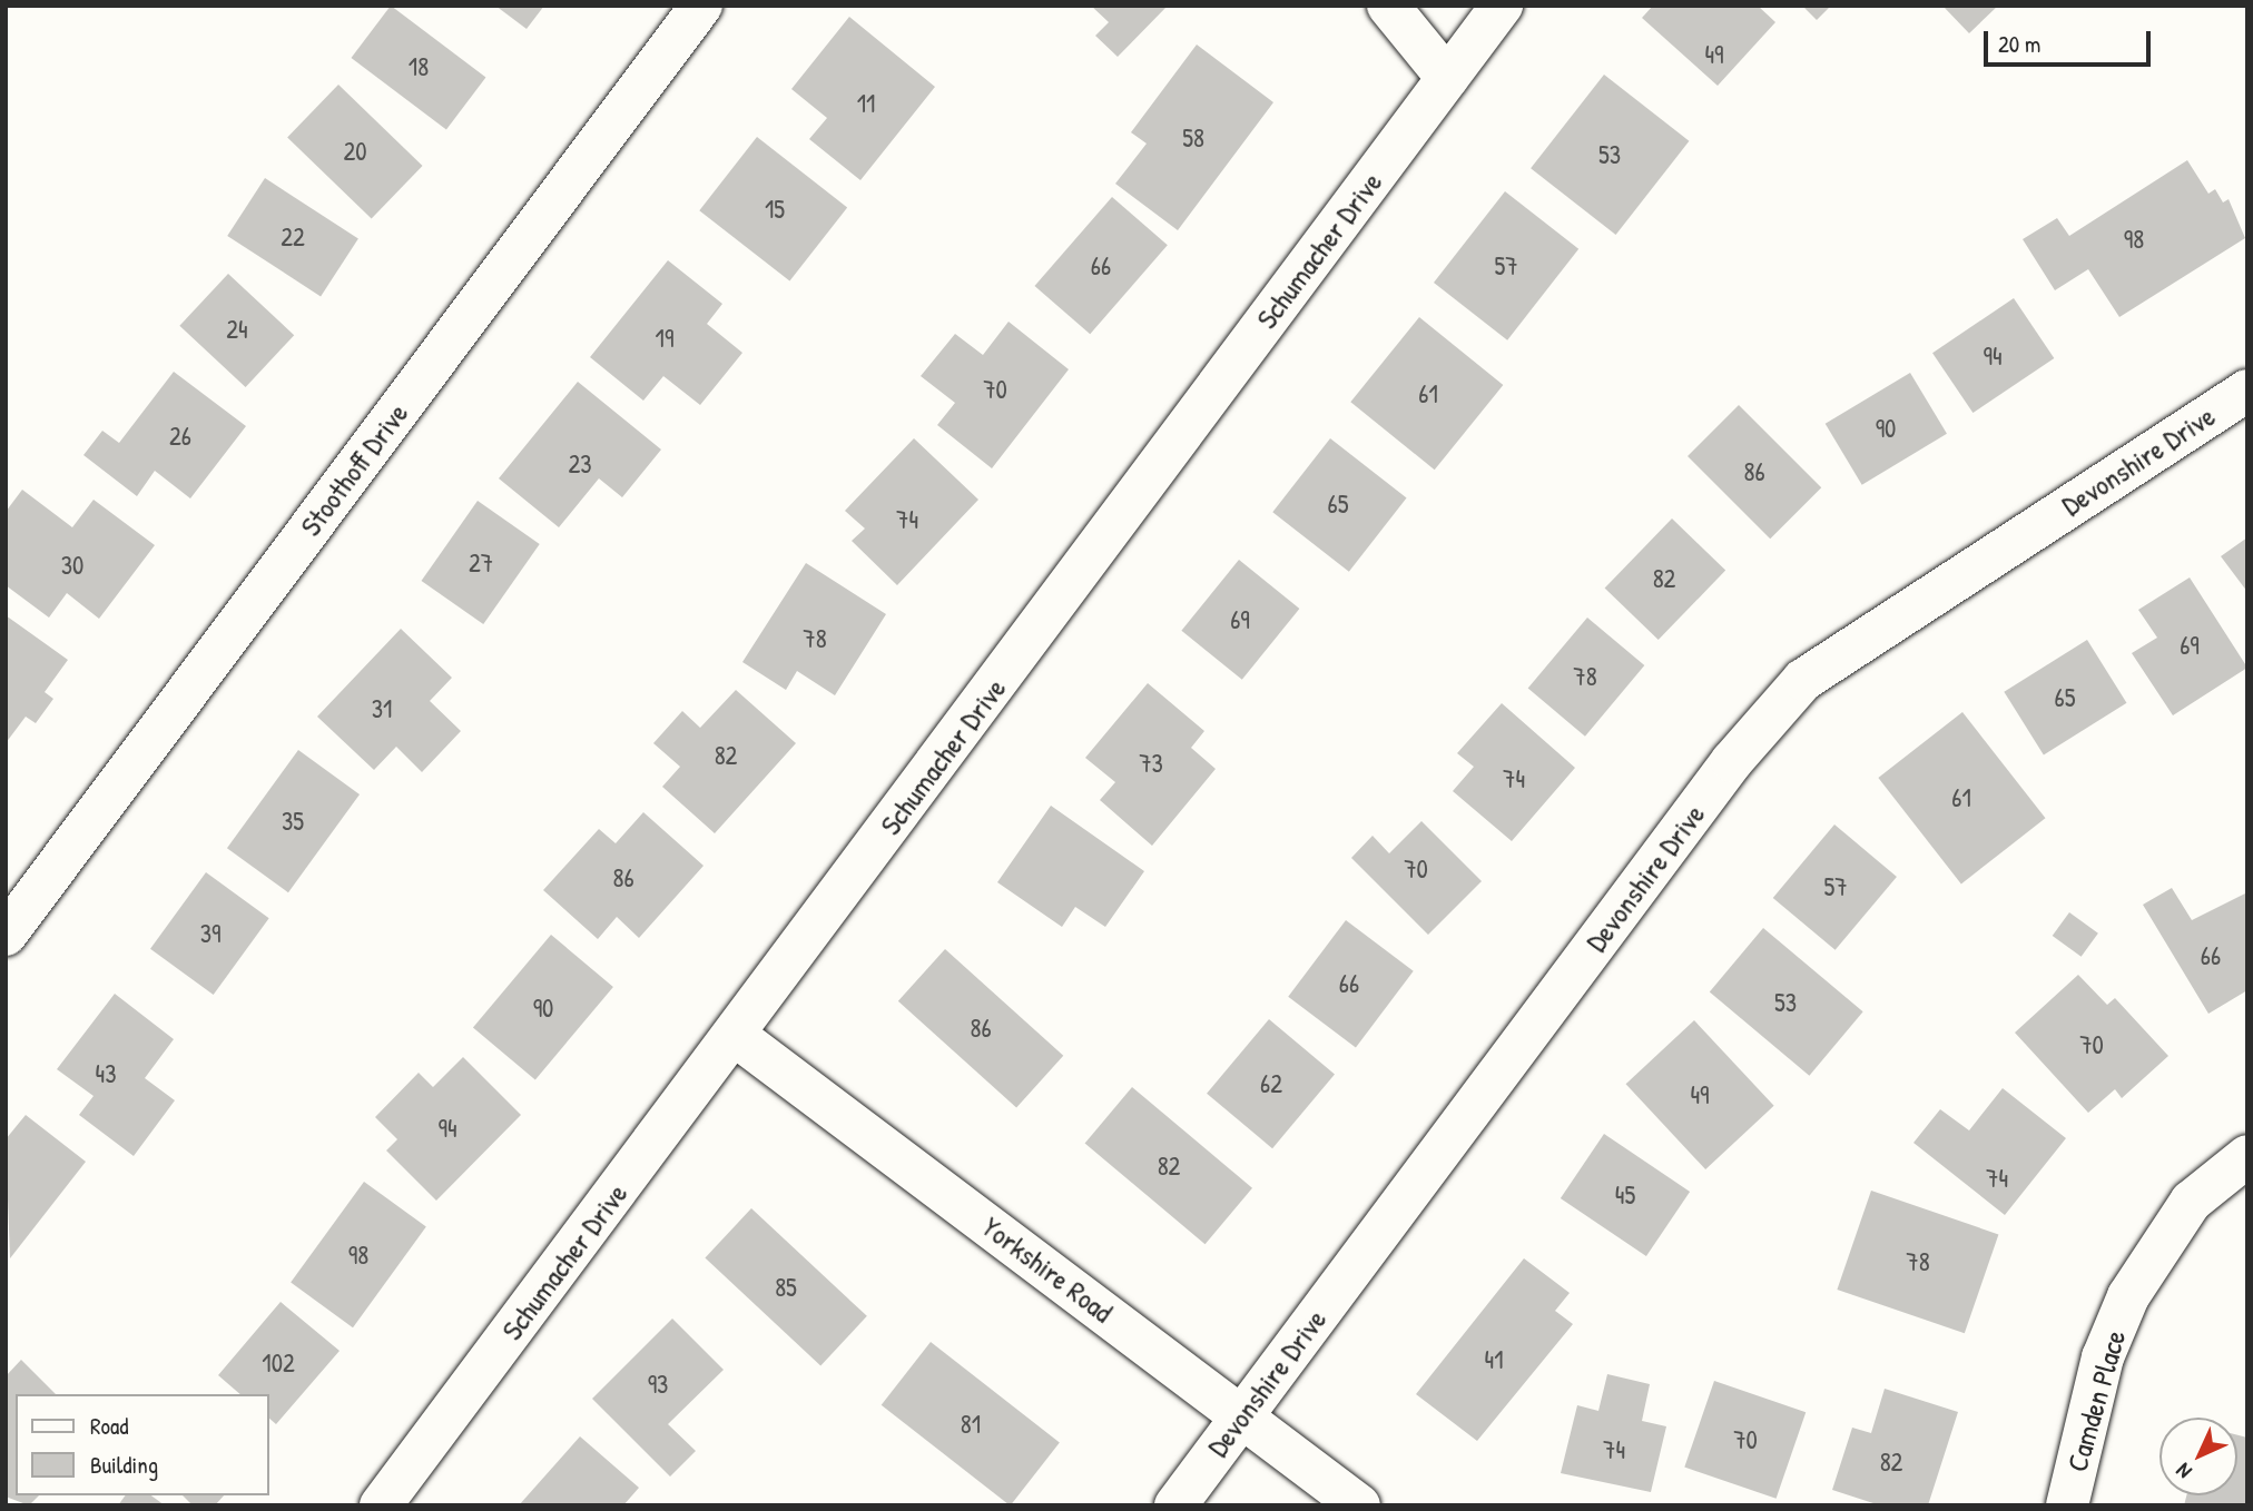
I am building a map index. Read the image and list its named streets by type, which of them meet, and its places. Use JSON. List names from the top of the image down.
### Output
{
  "streets": {
    "street": [
      "Schumacher Drive",
      "Devonshire Drive",
      "Stoothoff Drive",
      "Yorkshire Road",
      "Camden Place"
    ]
  },
  "crossings": [
    ["Schumacher Drive", "Yorkshire Road"],
    ["Devonshire Drive", "Yorkshire Road"]
  ],
  "house_numbers": [
    "49",
    "18",
    "11",
    "58",
    "20",
    "53",
    "15",
    "22",
    "98",
    "66",
    "57",
    "24",
    "19",
    "94",
    "70",
    "61",
    "90",
    "26",
    "23",
    "86",
    "65",
    "74",
    "27",
    "30",
    "82",
    "69",
    "78",
    "69",
    "78",
    "65",
    "31",
    "82",
    "73",
    "74",
    "61",
    "35",
    "70",
    "86",
    "57",
    "39",
    "66",
    "66",
    "53",
    "90",
    "86",
    "70",
    "43",
    "62",
    "49",
    "94",
    "82",
    "74",
    "45",
    "98",
    "78",
    "85",
    "41",
    "102",
    "93",
    "81",
    "70",
    "74",
    "82"
  ],
  "legend": ["Road", "Building"],
  "scale_bar": "20 m",
  "north": "bottom left"
}
